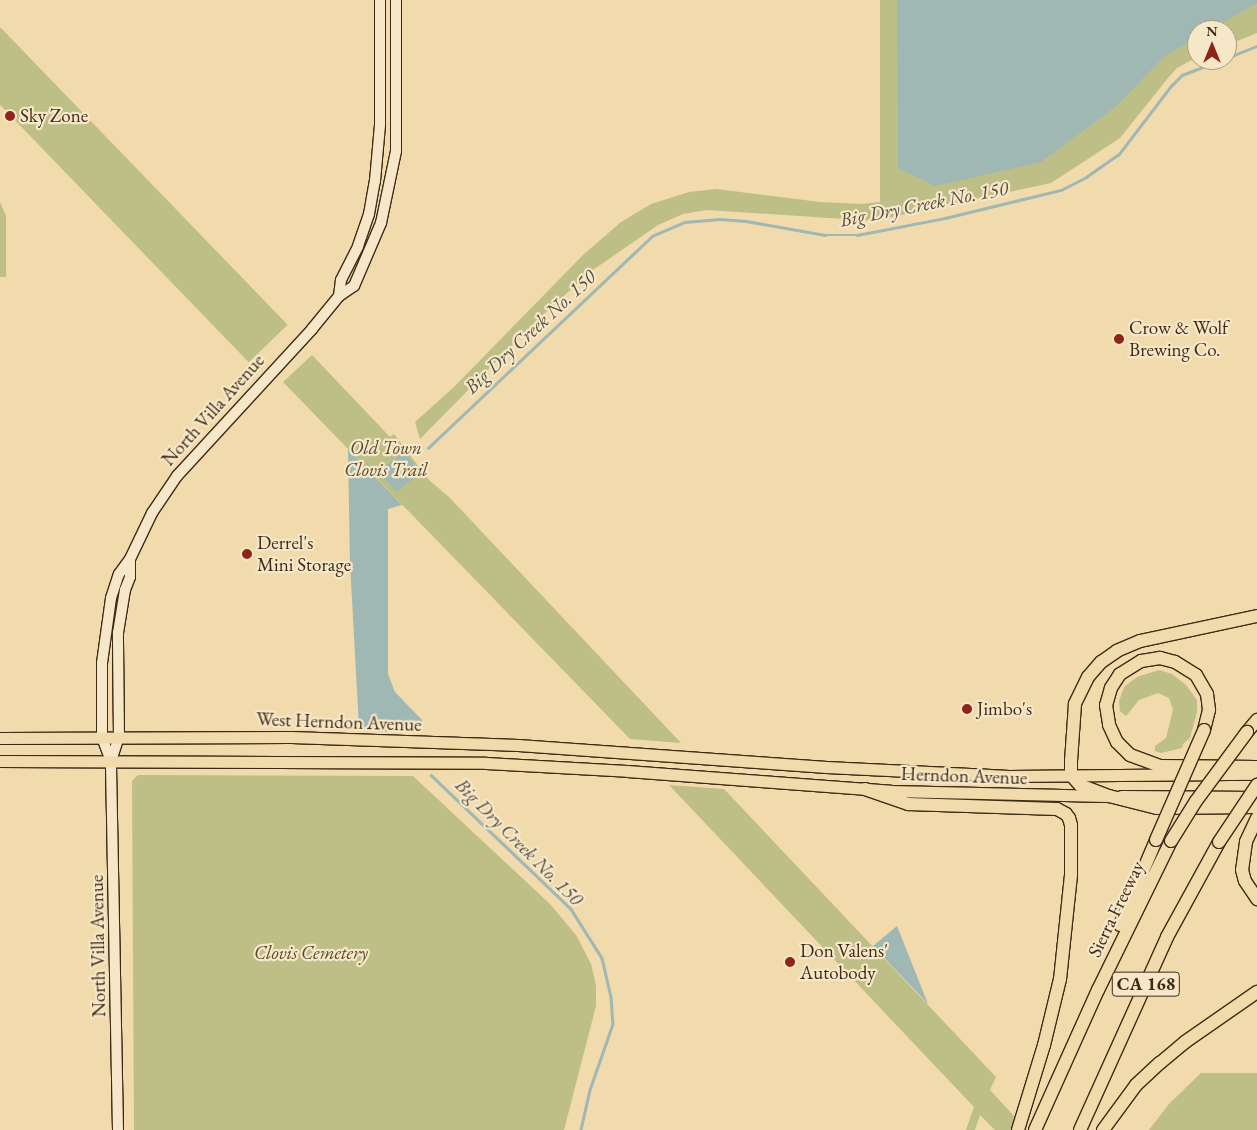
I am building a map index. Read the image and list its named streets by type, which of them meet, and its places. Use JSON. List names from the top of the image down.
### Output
{
  "streets": {
    "highway": ["Sierra Freeway", "CA 168"],
    "main road": ["North Villa Avenue", "West Herndon Avenue", "Herndon Avenue"]
  },
  "crossings": [
    ["North Villa Avenue", "West Herndon Avenue"],
    ["West Herndon Avenue", "Herndon Avenue"]
  ],
  "water": ["Big Dry Creek No. 150"],
  "parks": ["Old Town Clovis Trail", "Clovis Cemetery"],
  "places": [
    "Sky Zone",
    "Crow & Wolf Brewing Co.",
    "Derrel's Mini Storage",
    "Jimbo's",
    "Don Valens' Autobody"
  ],
  "north": "top"
}
